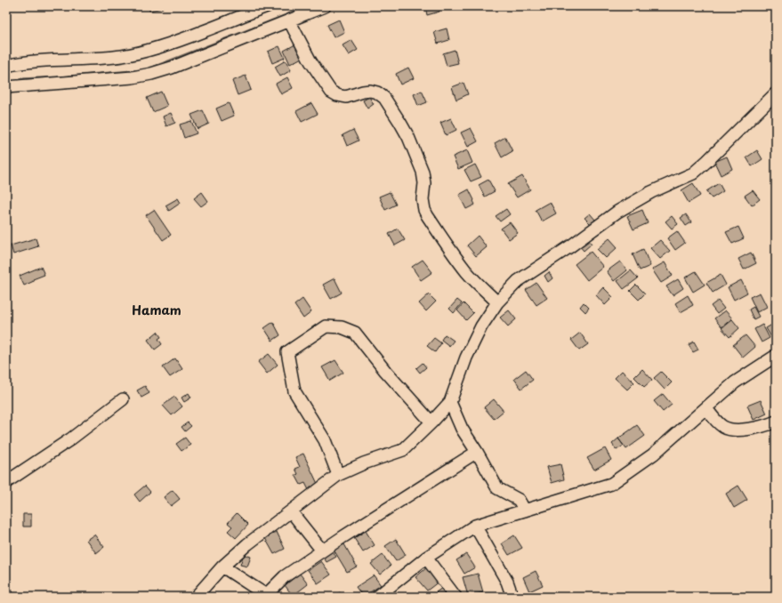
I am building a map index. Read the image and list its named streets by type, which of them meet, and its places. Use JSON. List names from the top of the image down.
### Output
{
  "districts": ["Hamam"]
}
